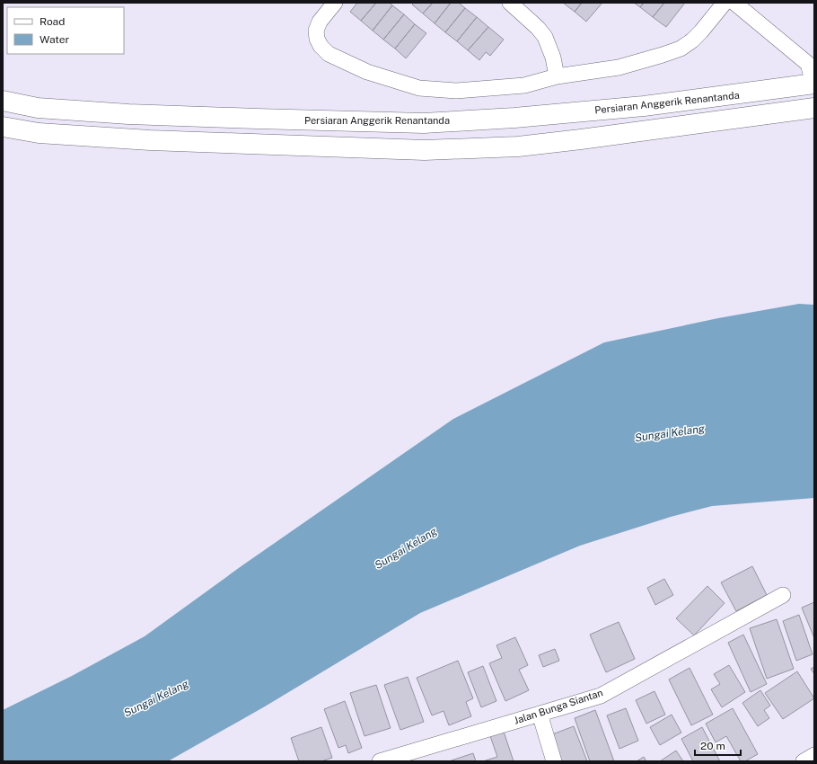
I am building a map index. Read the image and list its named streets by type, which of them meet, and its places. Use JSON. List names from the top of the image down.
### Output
{
  "streets": {
    "main road": ["Persiaran Anggerik Renantanda"],
    "street": ["Jalan Bunga Siantan"]
  },
  "water": ["Sungai Kelang"],
  "legend": ["Road", "Water"],
  "scale_bar": "20 m"
}
